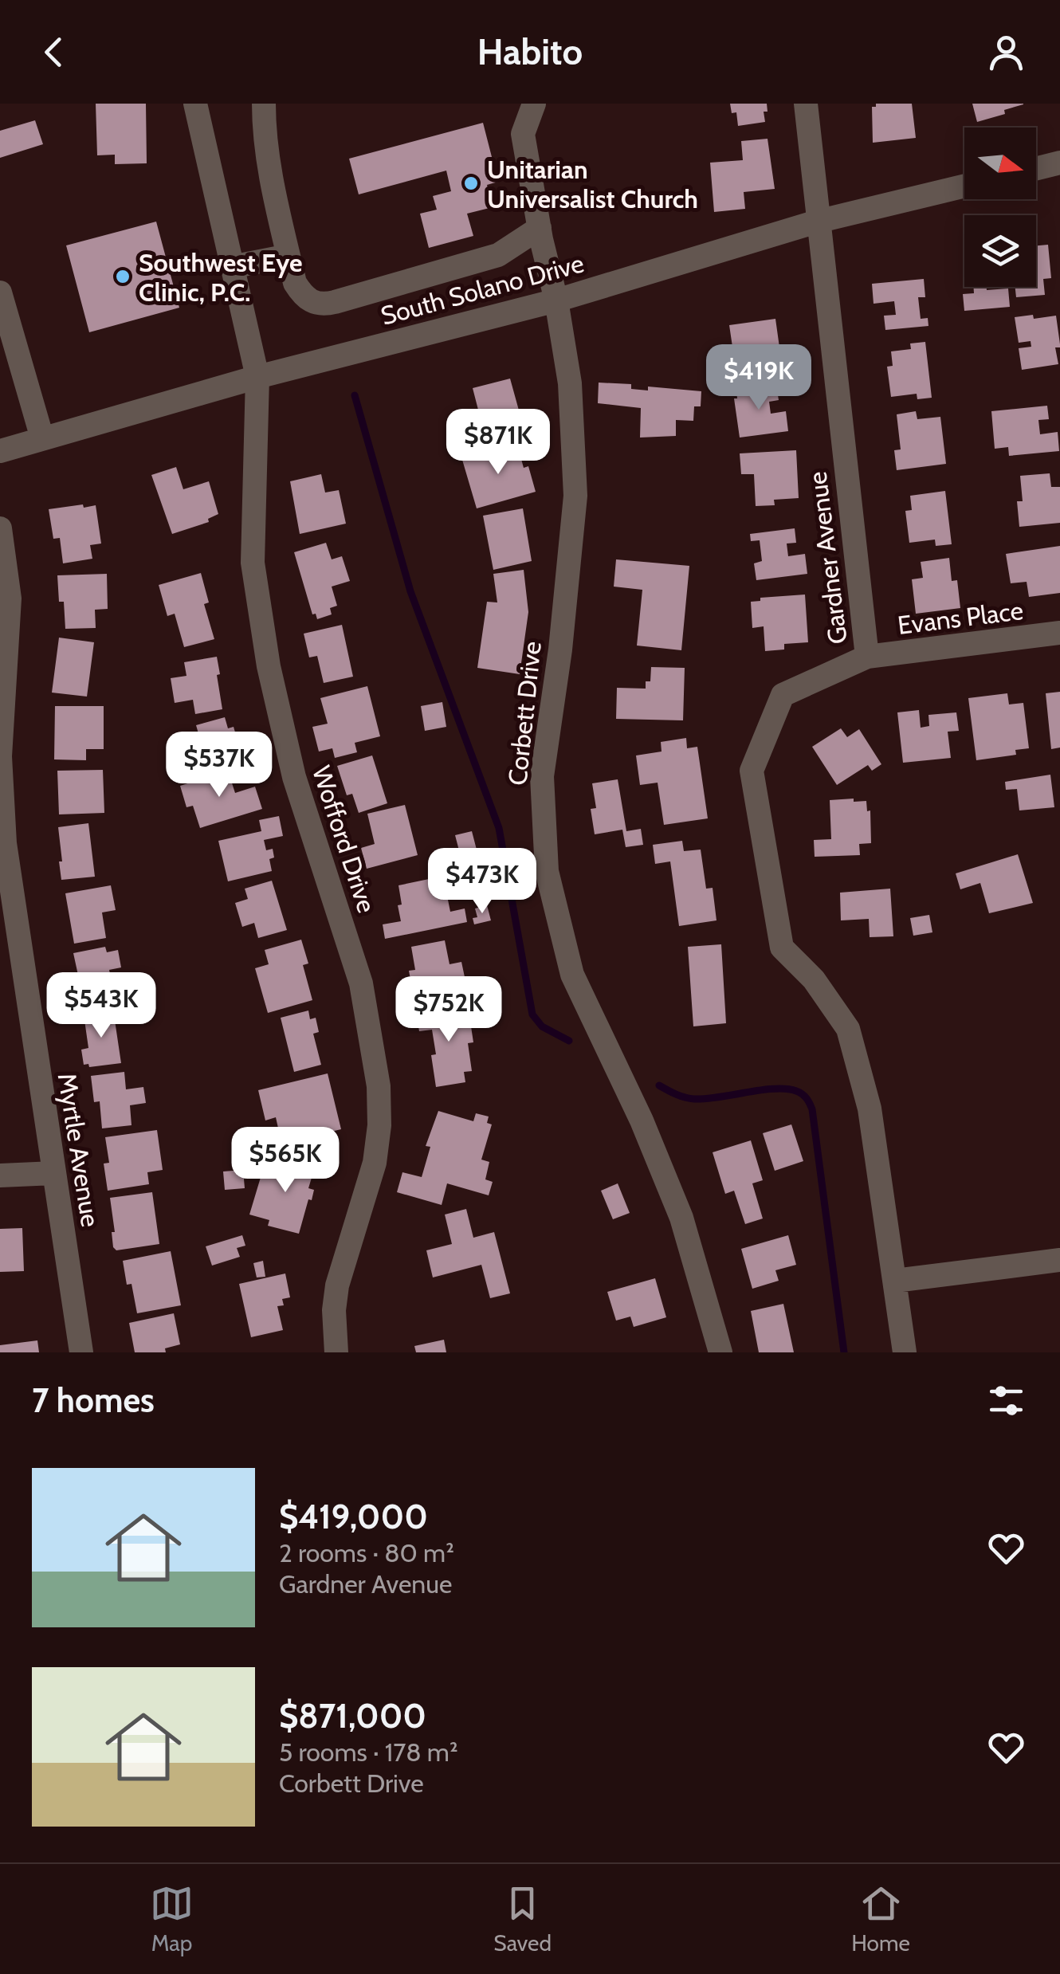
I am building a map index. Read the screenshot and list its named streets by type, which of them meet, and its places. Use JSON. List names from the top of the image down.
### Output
{
  "streets": {
    "street": [
      "South Solano Drive",
      "Gardner Avenue",
      "Evans Place",
      "Corbett Drive",
      "Wofford Drive",
      "Myrtle Avenue"
    ]
  },
  "crossings": [
    ["South Solano Drive", "Gardner Avenue"],
    ["South Solano Drive", "Corbett Drive"],
    ["South Solano Drive", "Wofford Drive"],
    ["Gardner Avenue", "Evans Place"]
  ],
  "places": ["Unitarian Universalist Church", "Southwest Eye Clinic, P.C."],
  "north": "right",
  "page": {
    "header": "Habito",
    "price": [
      "$419K",
      "$871K",
      "$537K",
      "$473K",
      "$543K",
      "$752K",
      "$565K"
    ],
    "heading": "7 homes",
    "list": [
      {
        "name": "$419,000",
        "note": "2 rooms · 80 m² · Gardner Avenue"
      },
      {
        "name": "$871,000",
        "note": "5 rooms · 178 m² · Corbett Drive"
      }
    ],
    "tabs": ["Map", "Saved", "Home"]
  }
}
